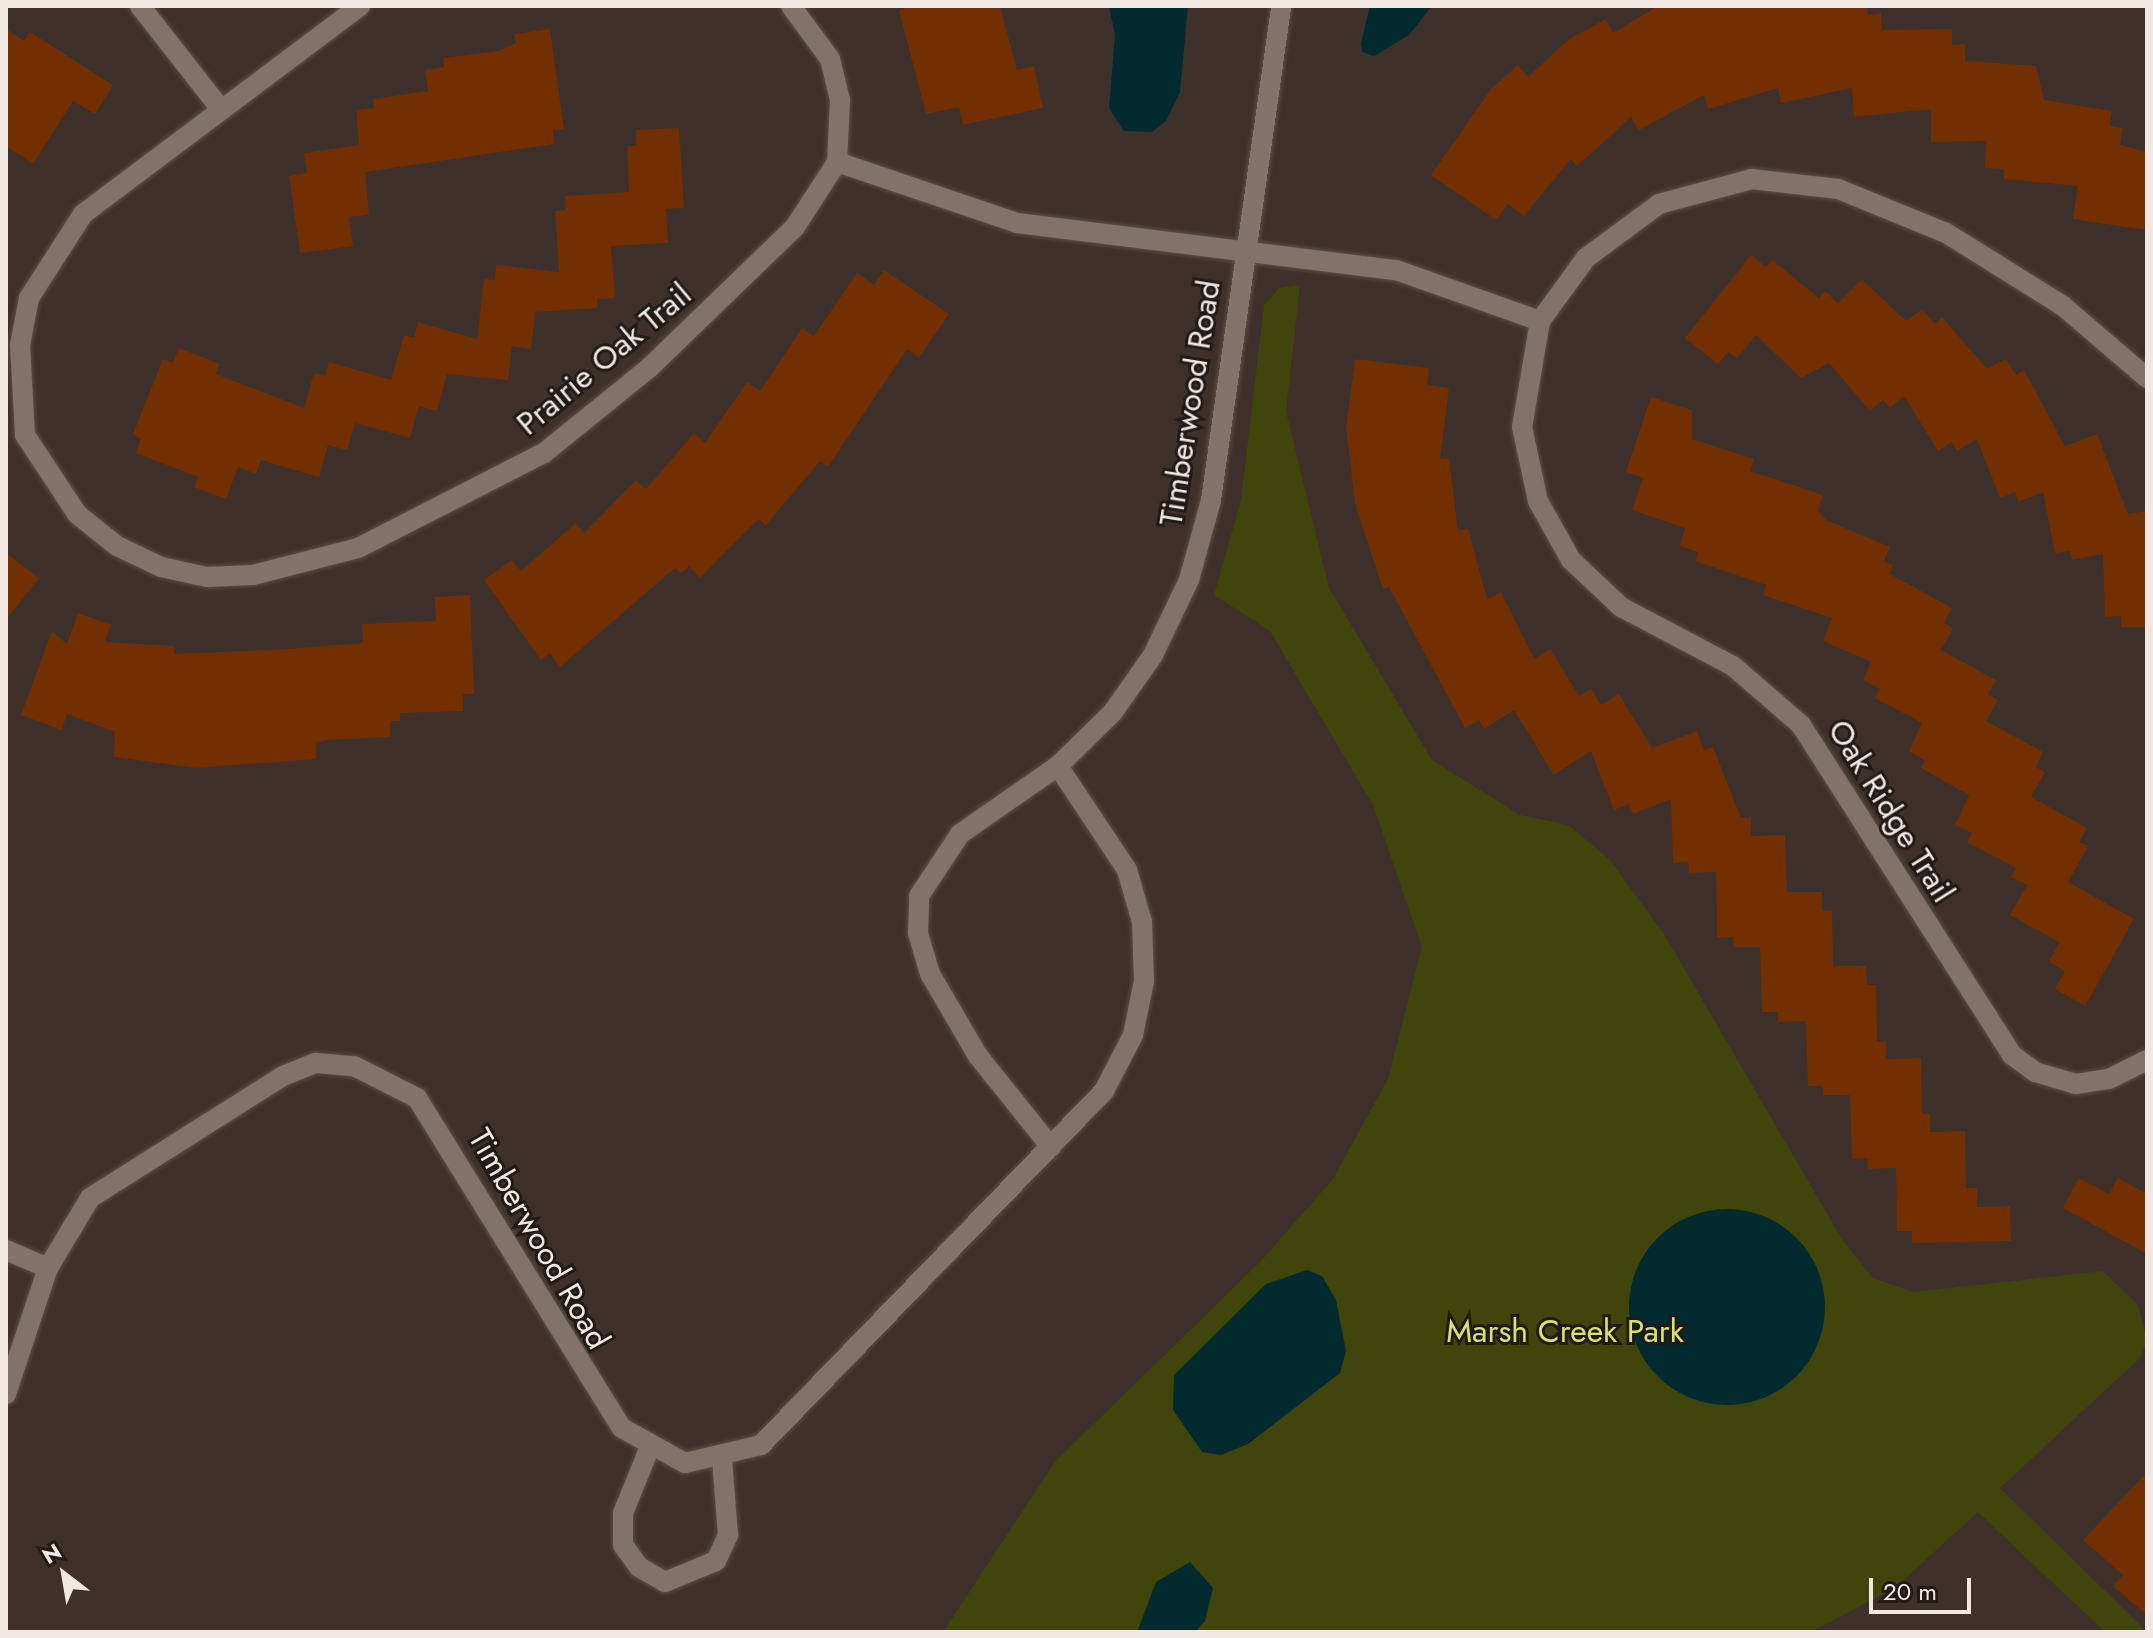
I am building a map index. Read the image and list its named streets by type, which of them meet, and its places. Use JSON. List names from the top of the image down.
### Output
{
  "streets": {
    "street": ["Prairie Oak Trail", "Timberwood Road", "Oak Ridge Trail"]
  },
  "parks": ["Marsh Creek Park"],
  "scale_bar": "20 m",
  "north": "top left"
}
